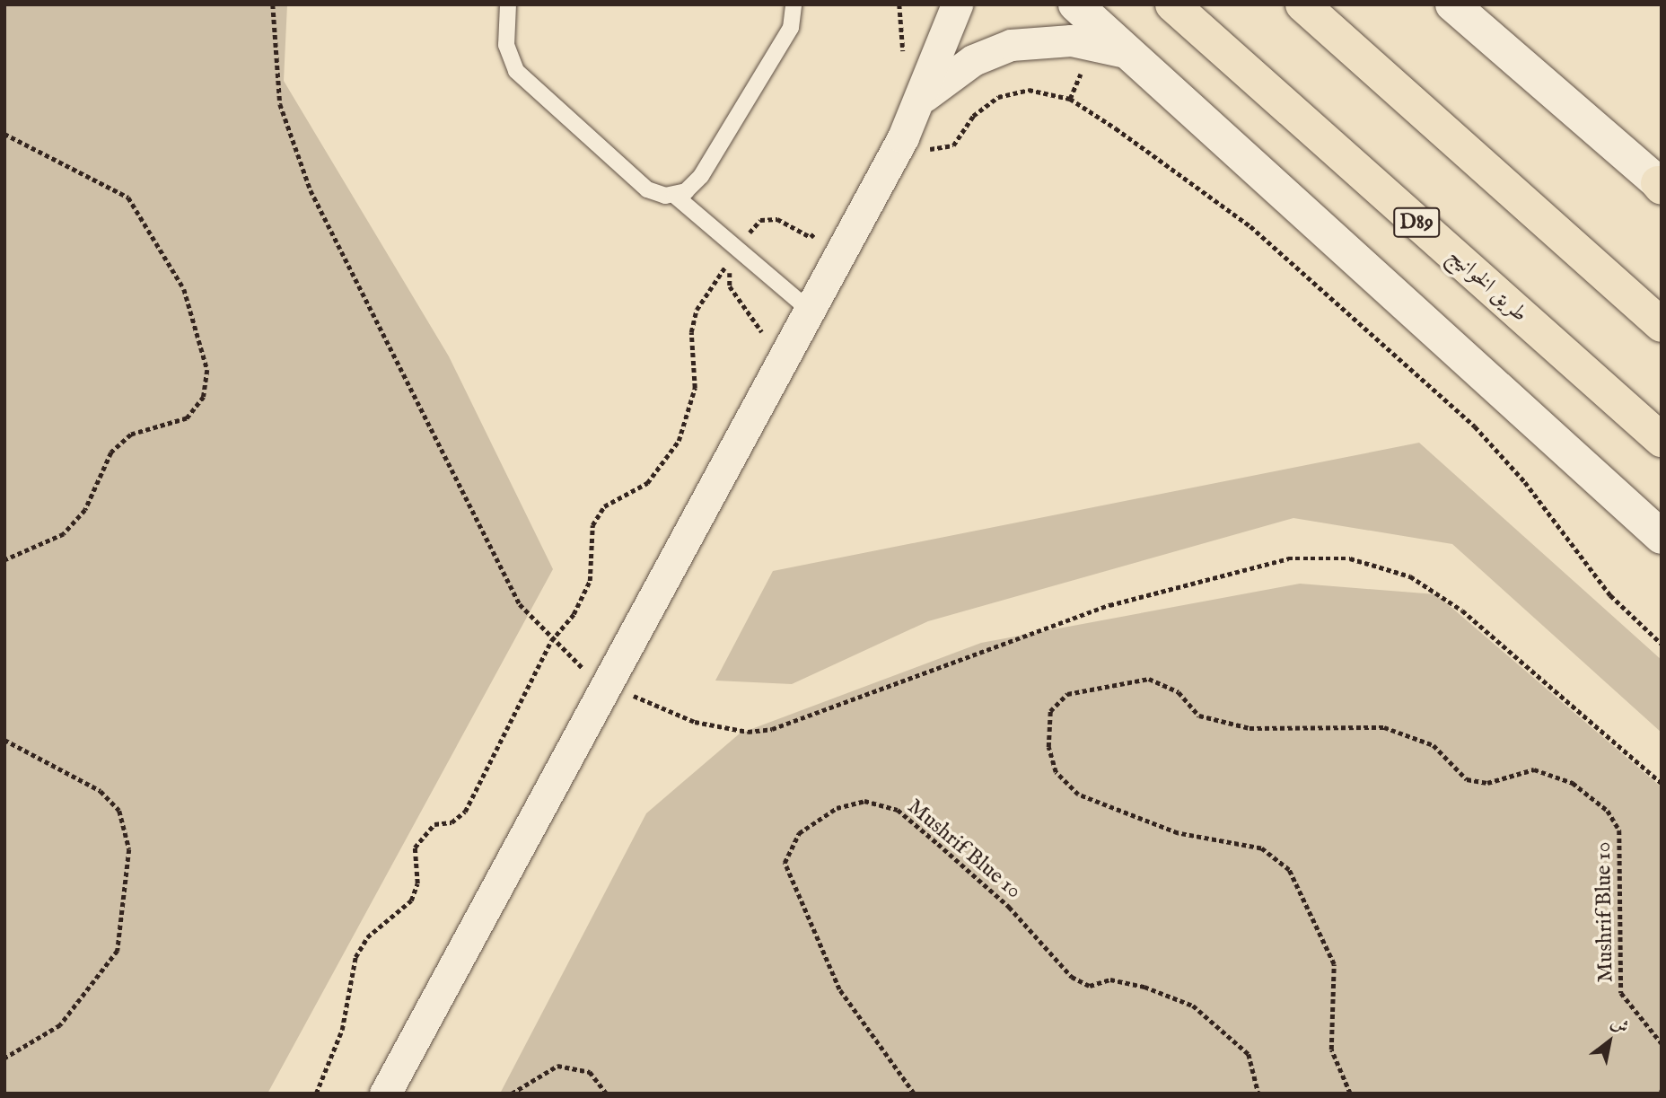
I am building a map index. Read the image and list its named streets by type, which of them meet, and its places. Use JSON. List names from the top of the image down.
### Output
{
  "streets": {
    "highway": ["D89", "طريق الخوانيج"],
    "path": ["Mushrif Blue 10"]
  },
  "north": "top right"
}
